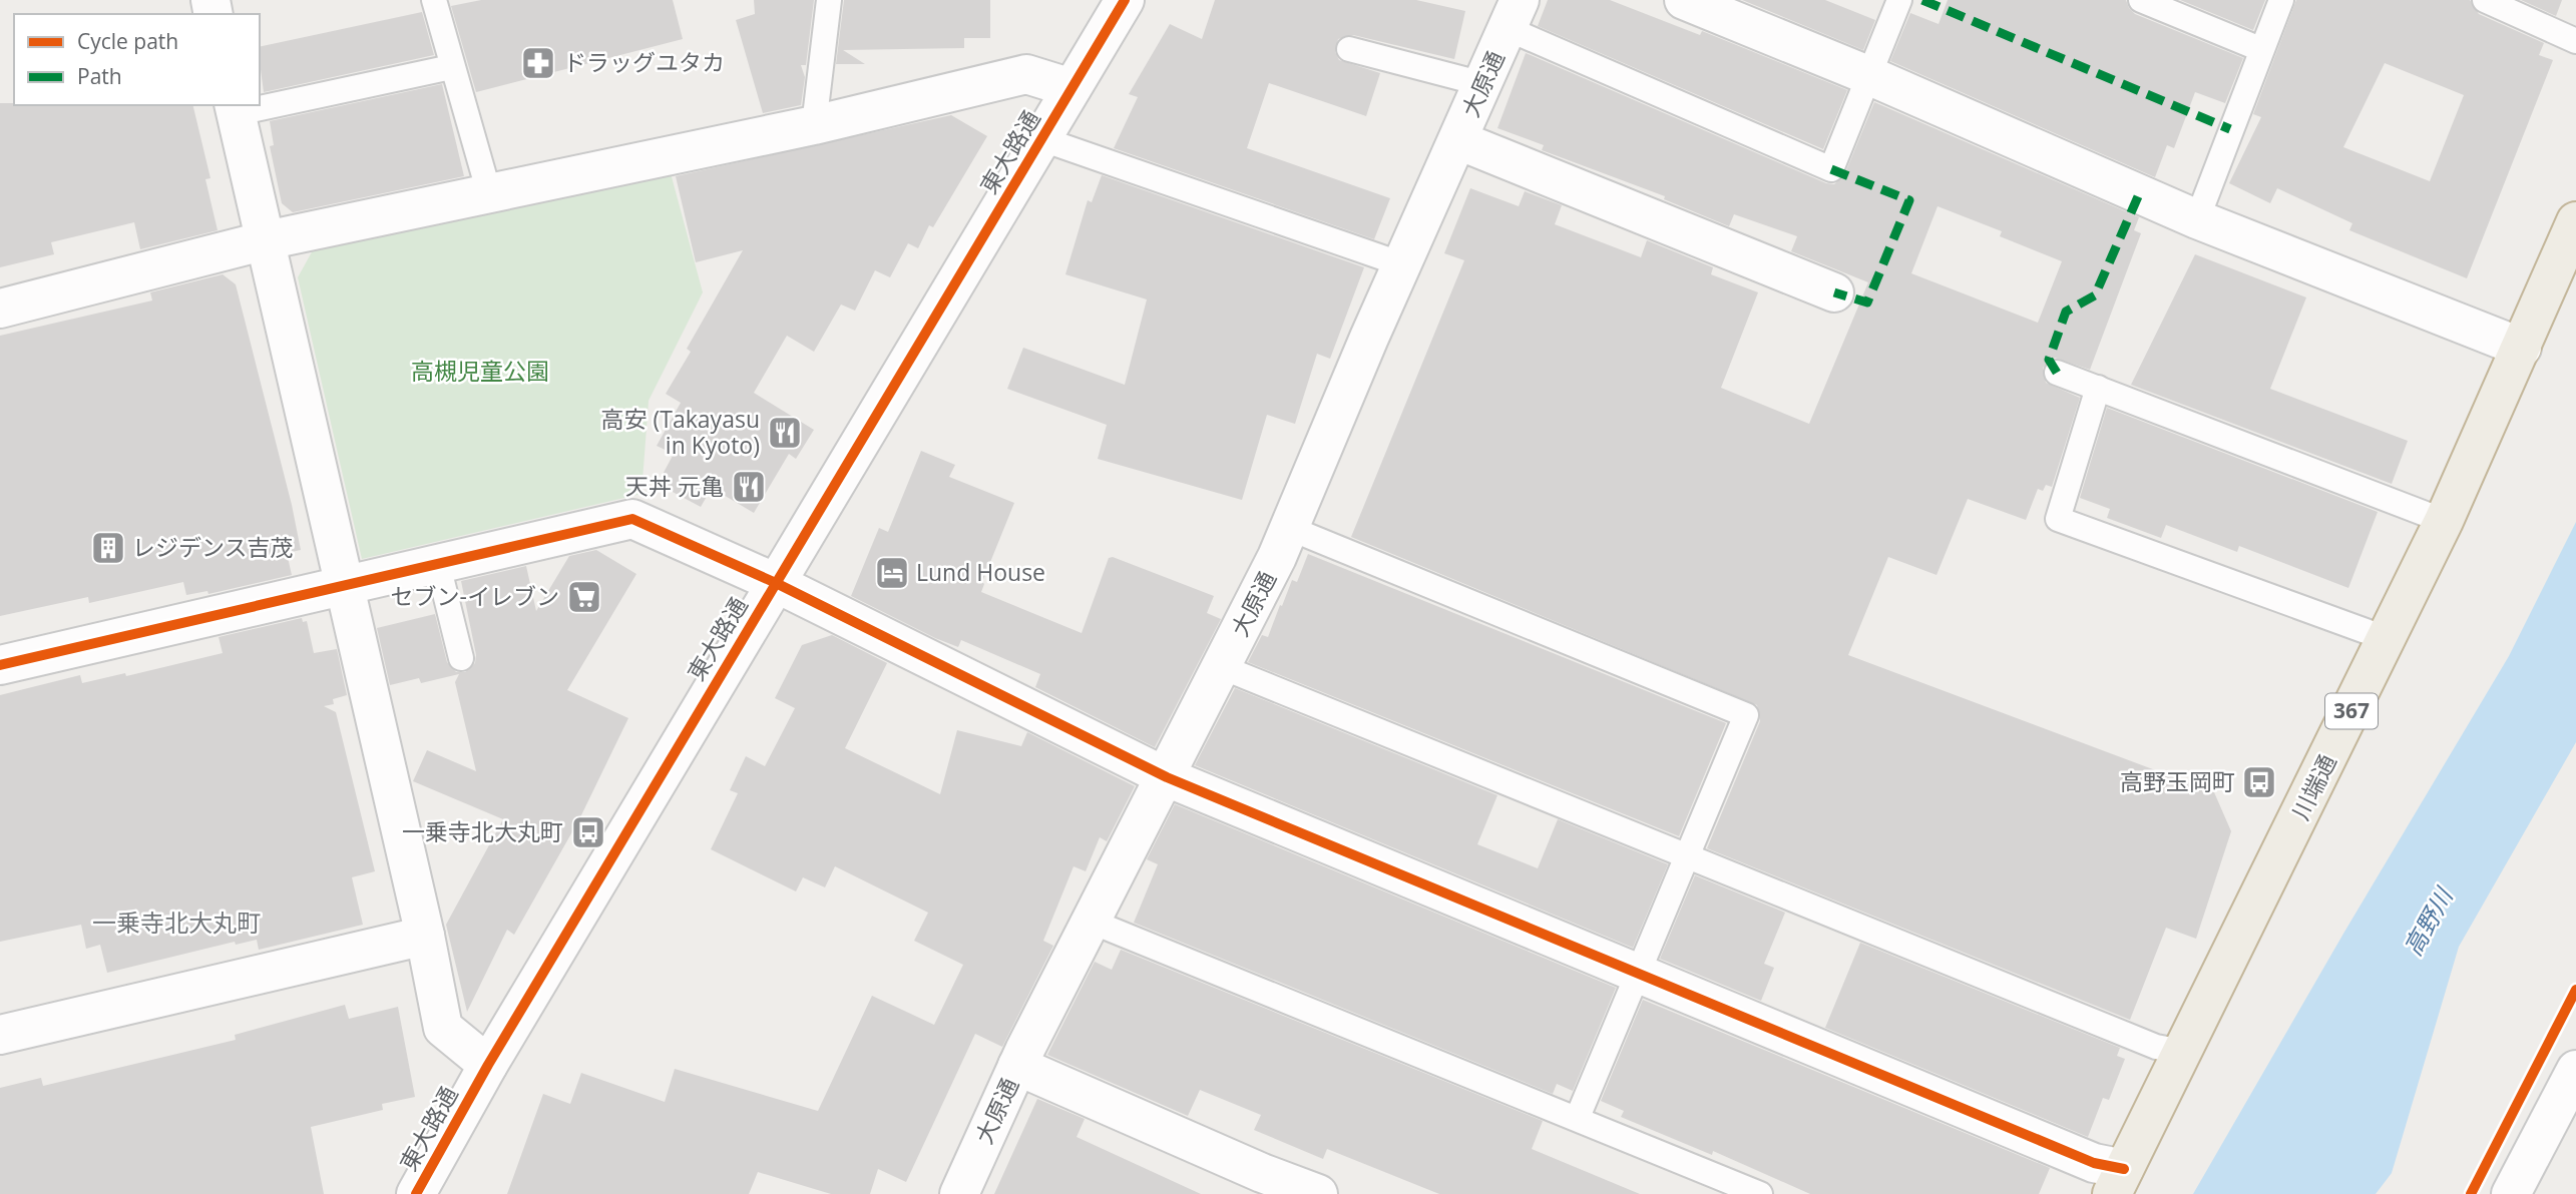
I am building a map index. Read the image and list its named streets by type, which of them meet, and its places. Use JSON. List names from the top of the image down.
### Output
{
  "streets": {
    "highway": ["367", "川端通"],
    "street": ["大原通", "東大路通"]
  },
  "districts": ["一乗寺北大丸町"],
  "water": ["高野川"],
  "parks": ["高槻児童公園"],
  "places": {
    "pharmacy": ["ドラッグユタカ"],
    "restaurant": ["高安 (Takayasu in Kyoto)", "天丼 元亀"],
    "building": ["レジデンス吉茂"],
    "hotel": ["Lund House"],
    "supermarket": ["セブン-イレブン"],
    "bus stop": ["高野玉岡町", "一乗寺北大丸町"]
  },
  "legend": ["Cycle path", "Path"]
}
